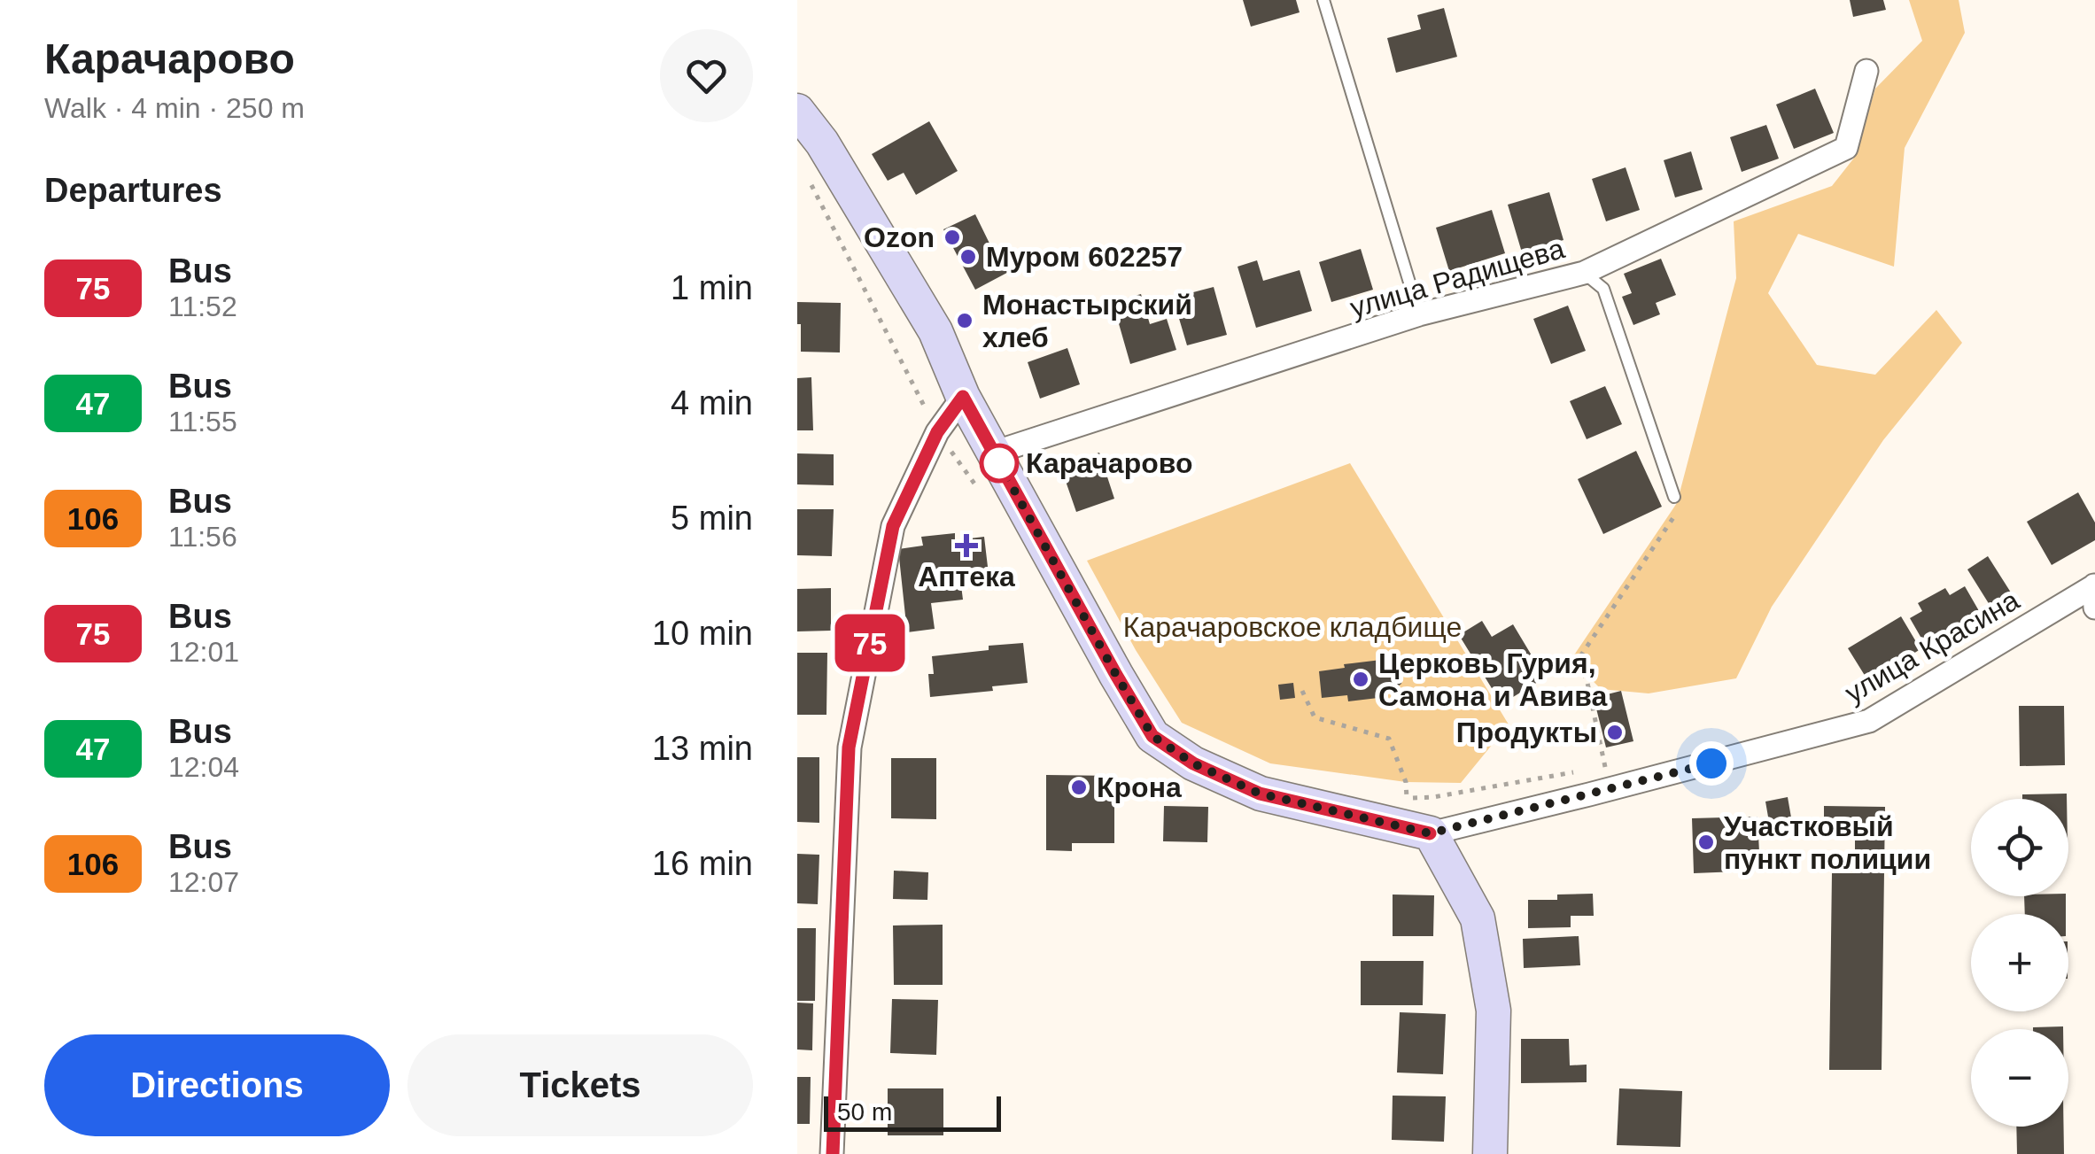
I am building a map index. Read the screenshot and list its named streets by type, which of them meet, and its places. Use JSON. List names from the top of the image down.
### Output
{
  "streets": {
    "street": ["улица Радищева", "улица Красина"]
  },
  "parks": ["Карачаровское кладбище"],
  "places": {
    "other": [
      "Ozon",
      "Муром 602257",
      "Монастырский хлеб",
      "Карачарово",
      "Церковь Гурия, Самона и Авива",
      "Продукты",
      "Крона",
      "Участковый пункт полиции"
    ],
    "health": ["Аптека"]
  },
  "lines": ["bus line 75"],
  "scale_bar": "50 m",
  "page": {
    "heading": [
      ["Карачарово", "Walk · 4 min · 250 m"],
      "Departures"
    ],
    "on_map": "75",
    "list": [
      {
        "mark": "75",
        "name": "Bus",
        "note": "11:52",
        "value": "1 min"
      },
      {
        "mark": "47",
        "name": "Bus",
        "note": "11:55",
        "value": "4 min"
      },
      {
        "mark": "106",
        "name": "Bus",
        "note": "11:56",
        "value": "5 min"
      },
      {
        "mark": "75",
        "name": "Bus",
        "note": "12:01",
        "value": "10 min"
      },
      {
        "mark": "47",
        "name": "Bus",
        "note": "12:04",
        "value": "13 min"
      },
      {
        "mark": "106",
        "name": "Bus",
        "note": "12:07",
        "value": "16 min"
      }
    ],
    "map_buttons": ["+", "−"],
    "buttons": ["Directions", "Tickets"],
    "scale": "50 m"
  }
}
